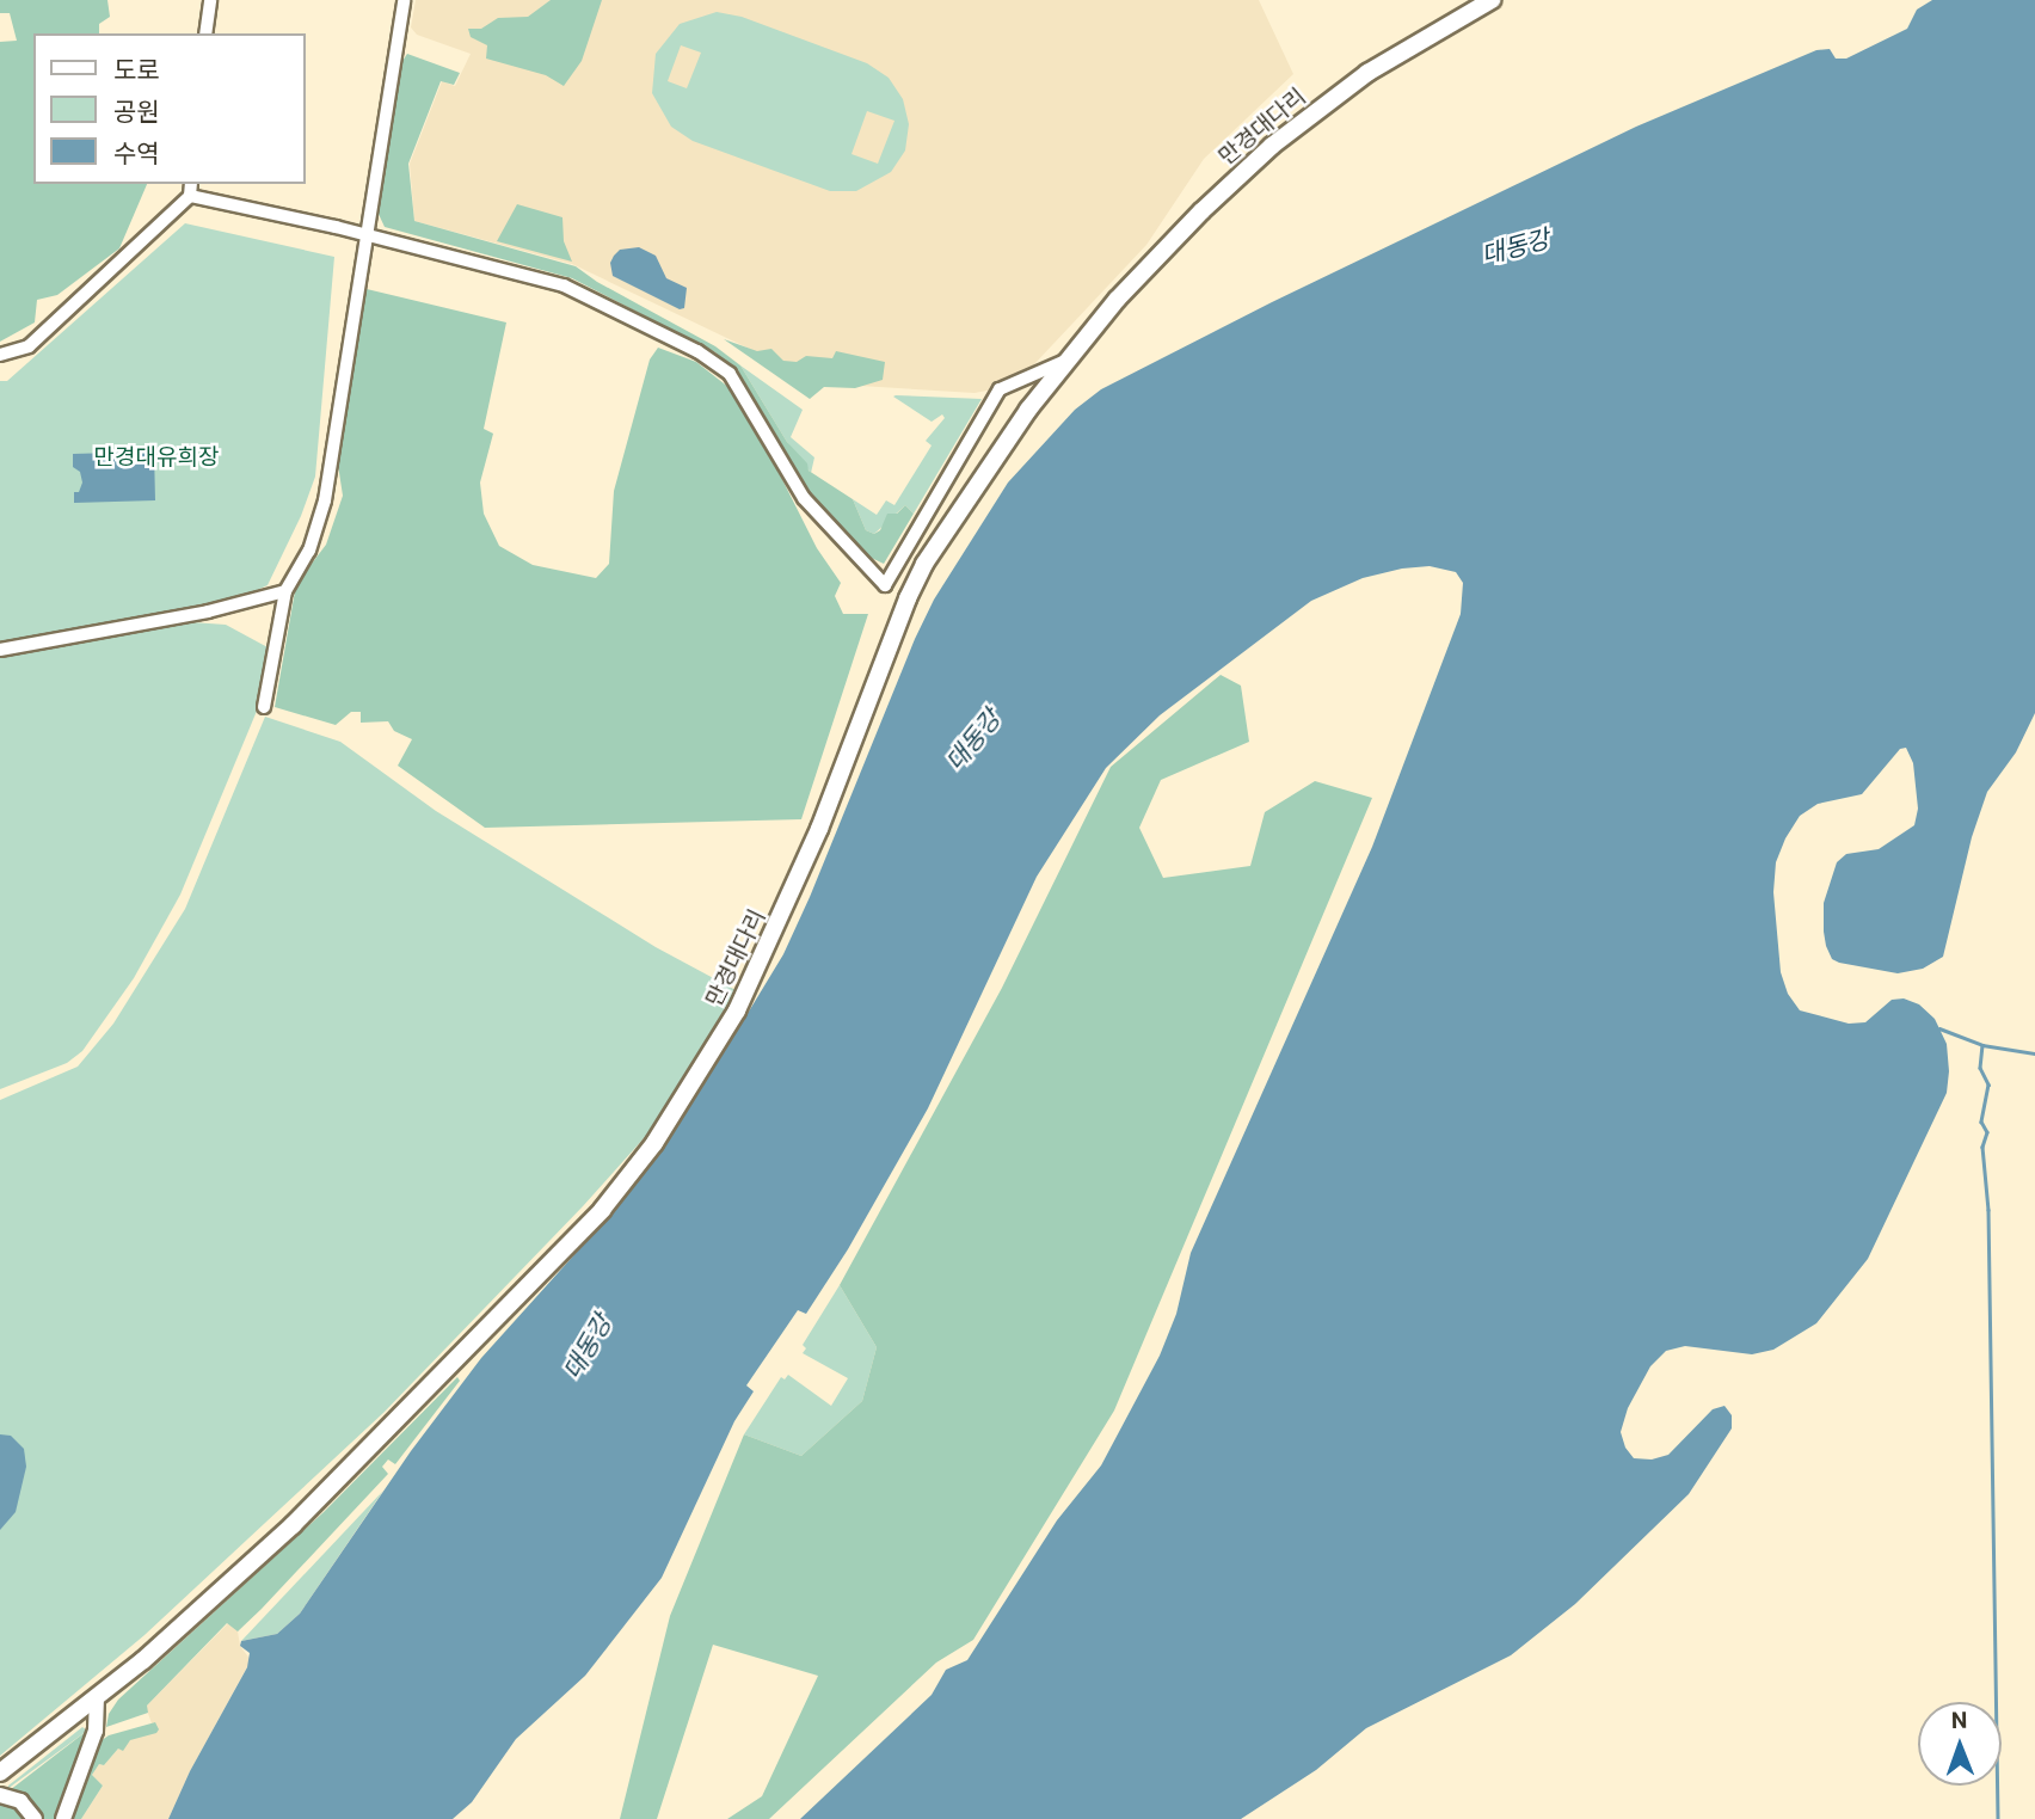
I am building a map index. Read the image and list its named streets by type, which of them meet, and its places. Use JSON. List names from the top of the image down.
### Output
{
  "streets": {
    "highway": ["만경대다리"]
  },
  "water": ["대동강"],
  "parks": ["만경대유희장"],
  "legend": ["도로", "공원", "수역"],
  "north": "top"
}
